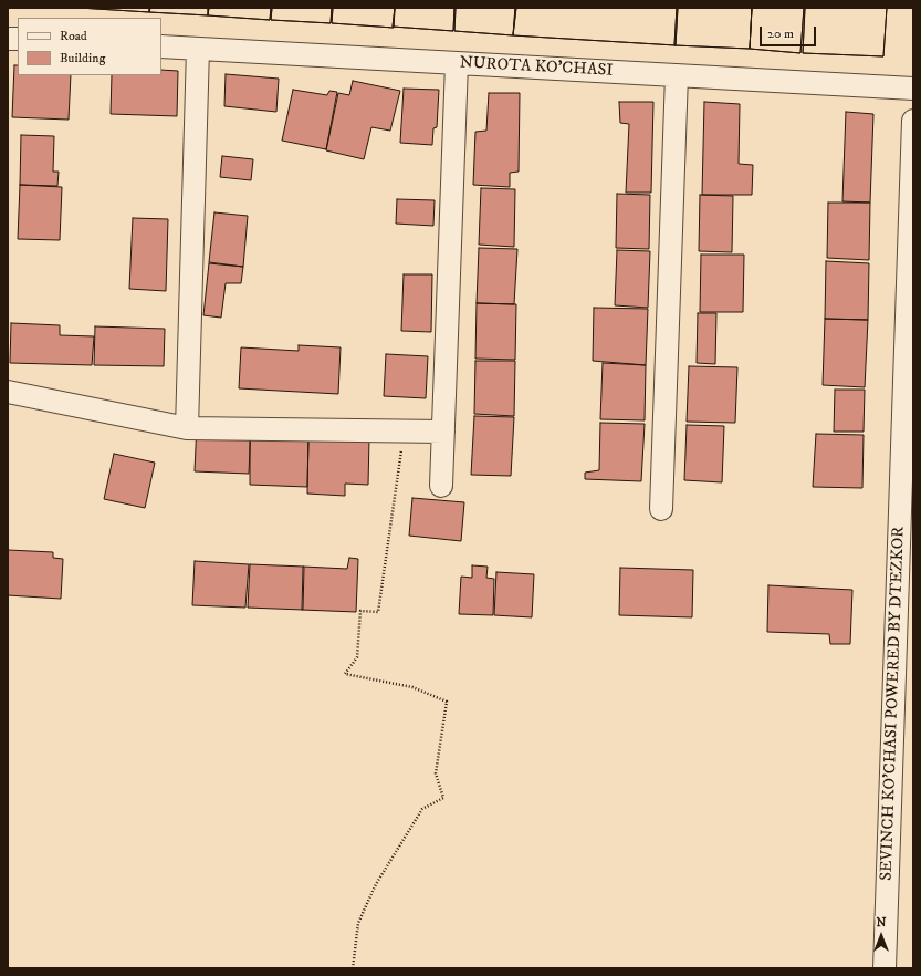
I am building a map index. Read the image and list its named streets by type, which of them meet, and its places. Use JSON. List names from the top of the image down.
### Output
{
  "streets": {
    "street": ["NUROTA KO'CHASI", "SEVINCH KO'CHASI POWERED BY DTEZKOR"]
  },
  "legend": ["Road", "Building"],
  "scale_bar": "20 m",
  "north": "top"
}
